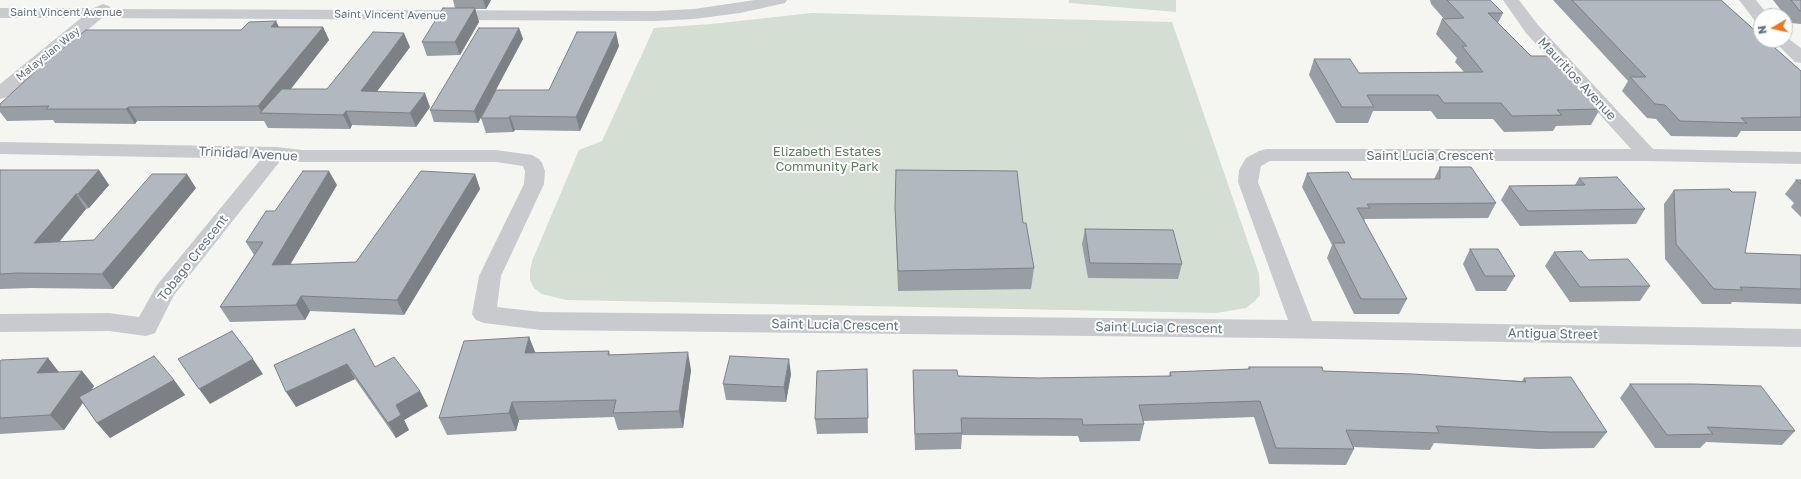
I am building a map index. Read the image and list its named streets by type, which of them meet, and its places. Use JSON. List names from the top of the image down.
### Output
{
  "streets": {
    "street": [
      "Saint Vincent Avenue",
      "Malaysian Way",
      "Mauritios Avenue",
      "Trinidad Avenue",
      "Saint Lucia Crescent",
      "Tobago Crescent",
      "Antigua Street"
    ]
  },
  "crossings": [
    ["Saint Vincent Avenue", "Malaysian Way"],
    ["Mauritios Avenue", "Saint Lucia Crescent"],
    ["Trinidad Avenue", "Saint Lucia Crescent"],
    ["Trinidad Avenue", "Tobago Crescent"],
    ["Saint Lucia Crescent", "Antigua Street"]
  ],
  "parks": ["Elizabeth Estates Community Park"],
  "north": "left"
}
